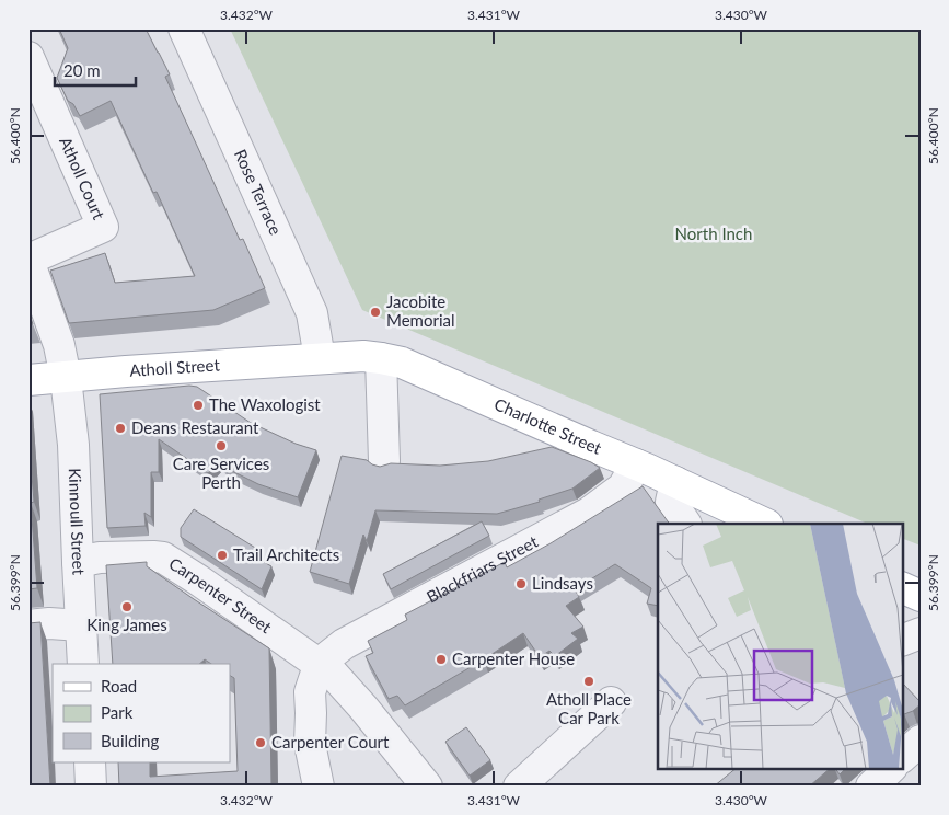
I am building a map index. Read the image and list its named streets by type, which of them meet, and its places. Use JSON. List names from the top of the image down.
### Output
{
  "streets": {
    "main road": ["Atholl Street", "Charlotte Street"],
    "street": [
      "Atholl Court",
      "Rose Terrace",
      "Kinnoull Street",
      "Blackfriars Street",
      "Carpenter Street"
    ]
  },
  "crossings": [
    ["Atholl Court", "Kinnoull Street"],
    ["Rose Terrace", "Atholl Street"],
    ["Rose Terrace", "Charlotte Street"],
    ["Atholl Street", "Charlotte Street"],
    ["Atholl Street", "Kinnoull Street"],
    ["Charlotte Street", "Blackfriars Street"],
    ["Kinnoull Street", "Carpenter Street"],
    ["Blackfriars Street", "Carpenter Street"]
  ],
  "parks": ["North Inch"],
  "places": [
    "Jacobite Memorial",
    "The Waxologist",
    "Deans Restaurant",
    "Care Services Perth",
    "Trail Architects",
    "Lindsays",
    "King James",
    "Carpenter House",
    "Atholl Place Car Park",
    "Carpenter Court"
  ],
  "legend": ["Road", "Park", "Building"],
  "scale_bar": "20 m",
  "coordinates": [
    "3.432°W",
    "3.431°W",
    "3.430°W",
    "56.400°N",
    "56.399°N"
  ]
}
